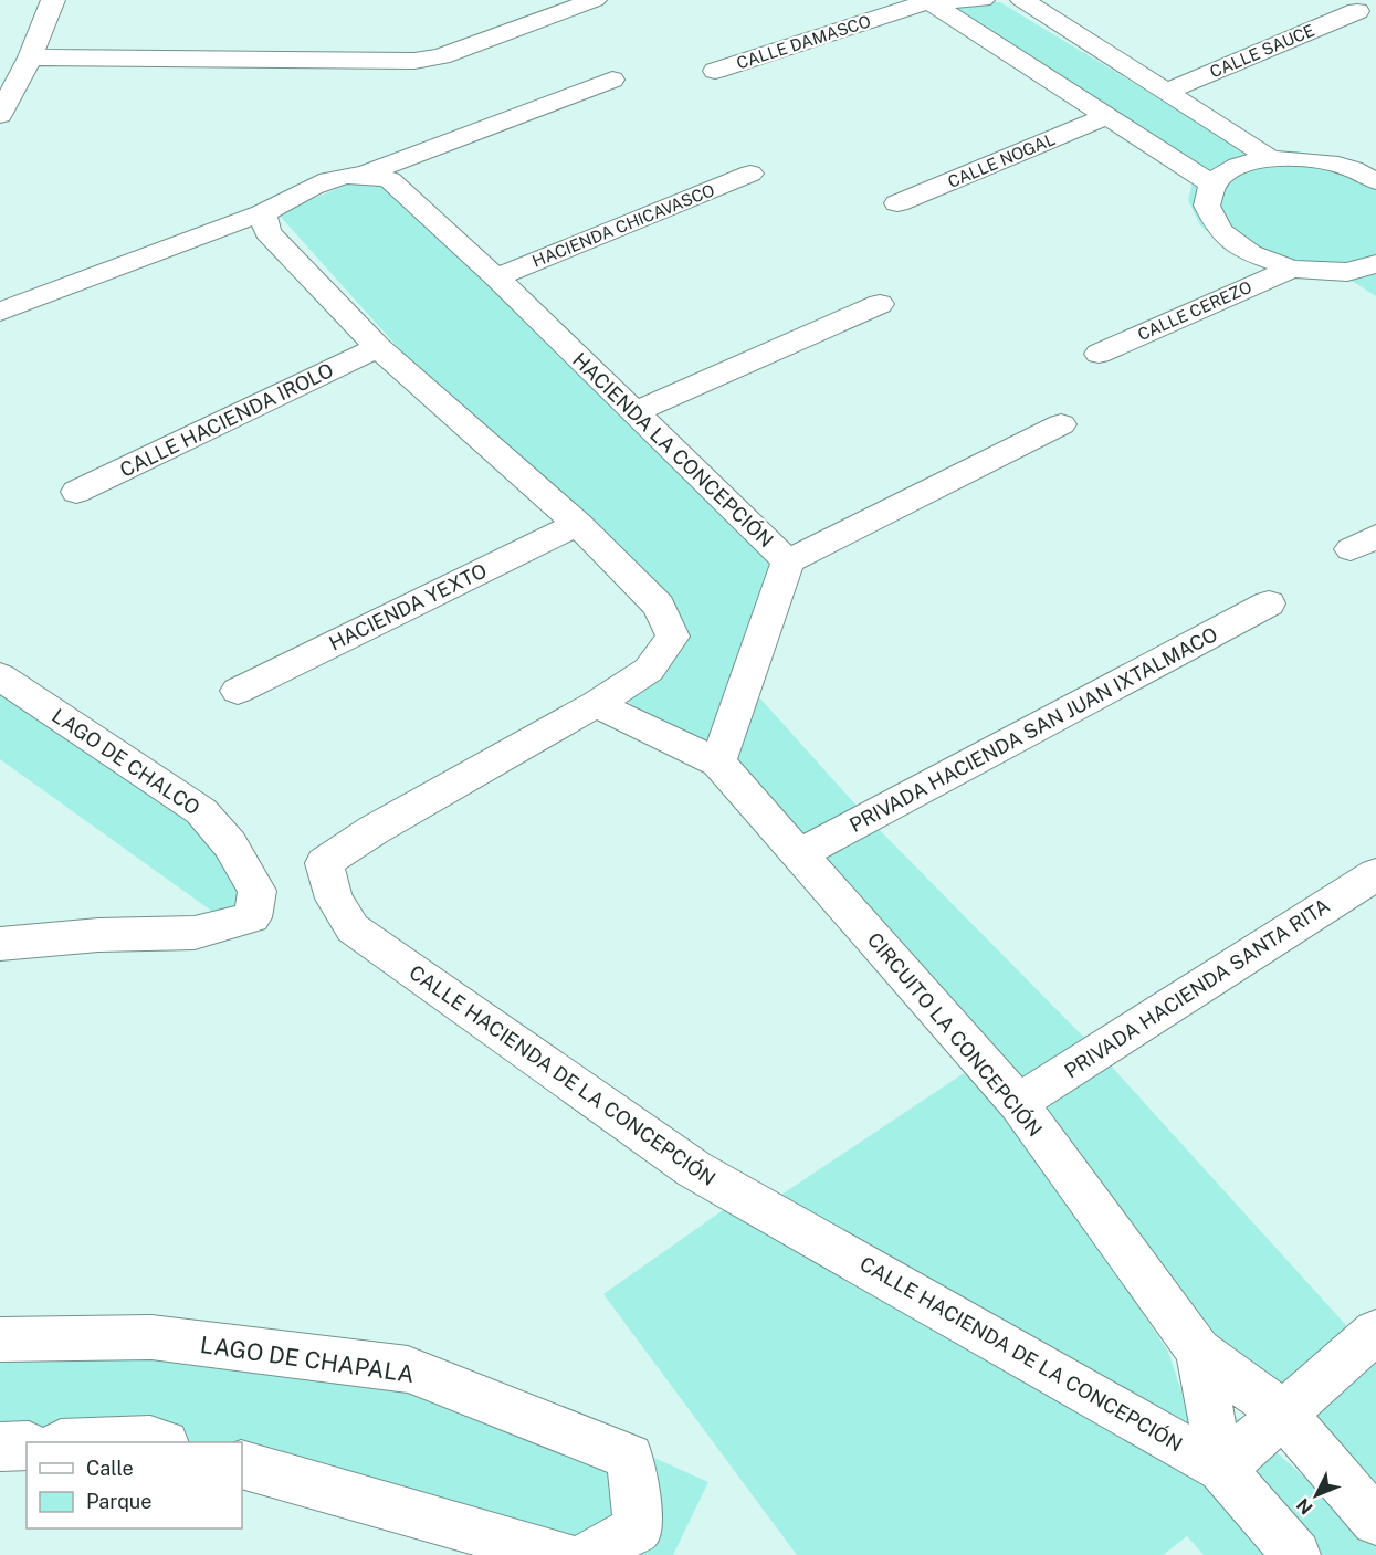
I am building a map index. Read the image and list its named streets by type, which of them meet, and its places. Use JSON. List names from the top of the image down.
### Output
{
  "streets": {
    "street": [
      "CALLE DAMASCO",
      "CALLE SAUCE",
      "CALLE NOGAL",
      "HACIENDA CHICAVASCO",
      "CALLE CEREZO",
      "CALLE HACIENDA IROLO",
      "HACIENDA LA CONCEPCIÓN",
      "HACIENDA YEXTO",
      "PRIVADA HACIENDA SAN JUAN IXTALMACO",
      "LAGO DE CHALCO",
      "PRIVADA HACIENDA SANTA RITA",
      "CIRCUITO LA CONCEPCIÓN",
      "CALLE HACIENDA DE LA CONCEPCIÓN",
      "LAGO DE CHAPALA"
    ]
  },
  "crossings": [
    ["HACIENDA CHICAVASCO", "HACIENDA LA CONCEPCIÓN"],
    ["HACIENDA LA CONCEPCIÓN", "CIRCUITO LA CONCEPCIÓN"],
    ["PRIVADA HACIENDA SAN JUAN IXTALMACO", "CIRCUITO LA CONCEPCIÓN"],
    ["PRIVADA HACIENDA SANTA RITA", "CIRCUITO LA CONCEPCIÓN"]
  ],
  "legend": ["Calle", "Parque"],
  "north": "bottom left"
}
